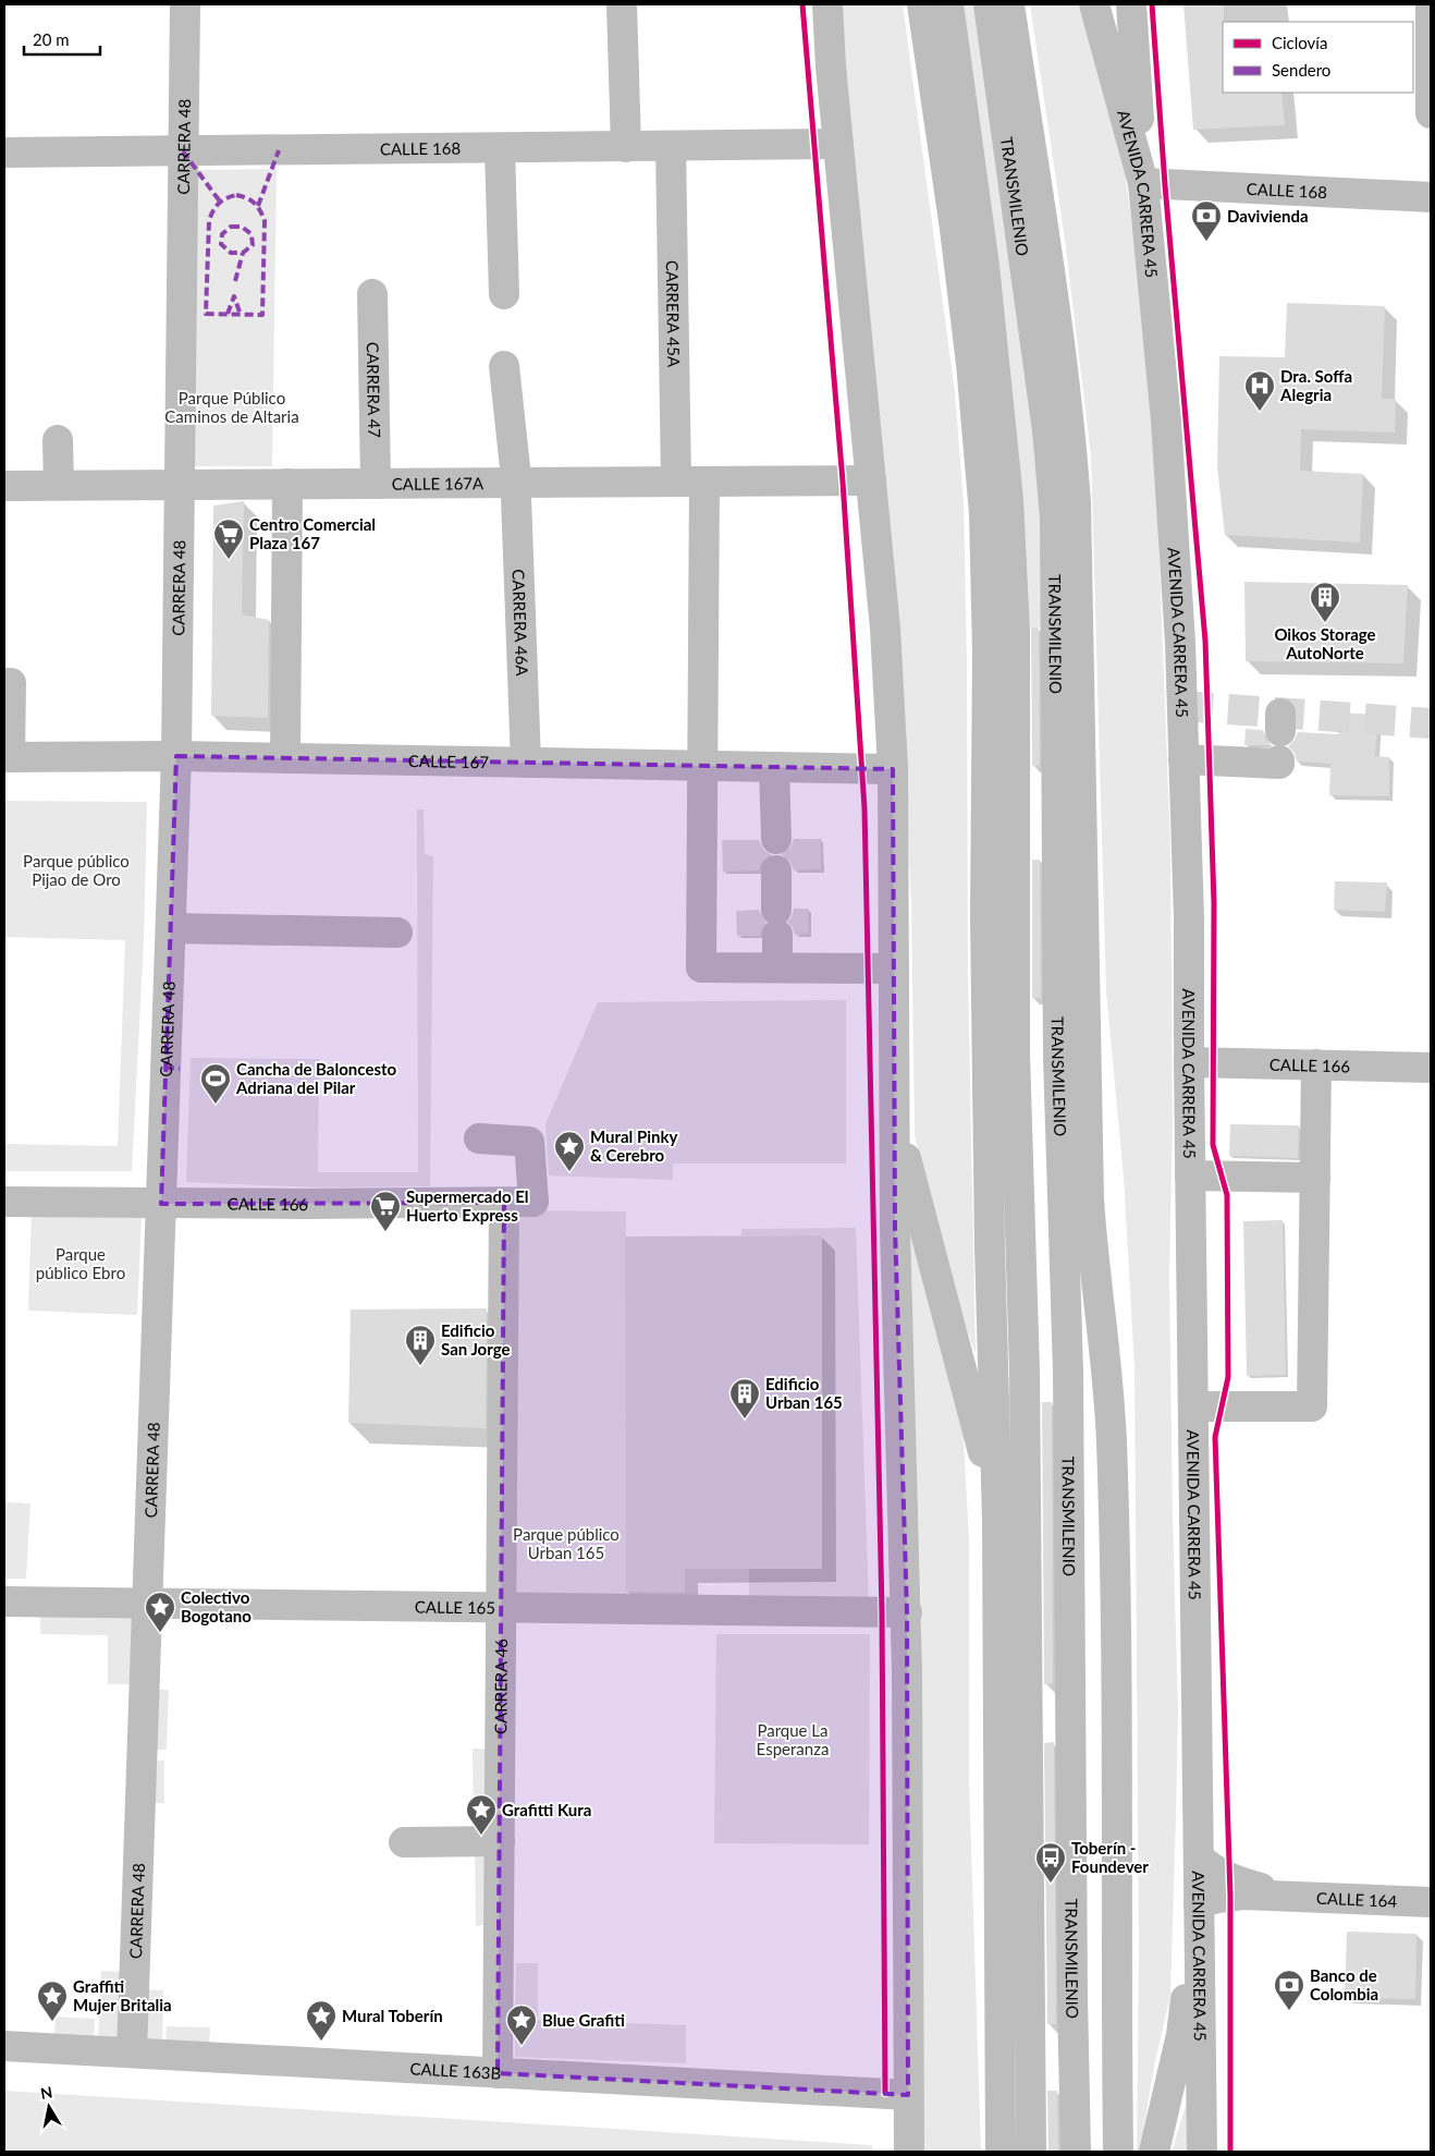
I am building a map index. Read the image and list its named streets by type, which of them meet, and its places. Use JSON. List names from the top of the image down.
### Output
{
  "streets": {
    "main road": [
      "CARRERA 48",
      "CALLE 168",
      "AVENIDA CARRERA 45",
      "TRANSMILENIO",
      "CARRERA 45A",
      "CARRERA 47",
      "CALLE 167A",
      "CARRERA 46A",
      "CALLE 167",
      "CALLE 166",
      "CALLE 165",
      "CARRERA 46",
      "CALLE 164",
      "CALLE 163B"
    ]
  },
  "crossings": [
    ["CARRERA 48", "CALLE 168"],
    ["CARRERA 48", "CALLE 167A"],
    ["CARRERA 48", "CALLE 167"],
    ["CARRERA 48", "CALLE 166"],
    ["CARRERA 48", "CALLE 165"],
    ["CARRERA 48", "CALLE 163B"],
    ["CALLE 168", "AVENIDA CARRERA 45"],
    ["CALLE 168", "CARRERA 45A"],
    ["AVENIDA CARRERA 45", "CALLE 166"],
    ["AVENIDA CARRERA 45", "CALLE 164"],
    ["CARRERA 45A", "CALLE 167A"],
    ["CARRERA 45A", "CALLE 167"],
    ["CARRERA 47", "CALLE 167A"],
    ["CALLE 167A", "CARRERA 46A"],
    ["CARRERA 46A", "CALLE 167"],
    ["CALLE 166", "CARRERA 46"],
    ["CALLE 165", "CARRERA 46"],
    ["CARRERA 46", "CALLE 163B"]
  ],
  "parks": [
    "Parque Público Caminos de Altaria",
    "Parque público Pijao de Oro",
    "Parque público Ebro",
    "Parque público Urban 165",
    "Parque La Esperanza"
  ],
  "places": {
    "bank": ["Davivienda", "Banco de Colombia"],
    "hospital": ["Dra. Soffa Alegria"],
    "supermarket": ["Centro Comercial Plaza 167", "Supermercado El Huerto Express"],
    "building": ["Oikos Storage AutoNorte", "Edificio San Jorge", "Edificio Urban 165"],
    "sports": ["Cancha de Baloncesto Adriana del Pilar"],
    "place": [
      "Mural Pinky & Cerebro",
      "Colectivo Bogotano",
      "Grafitti Kura",
      "Graffiti Mujer Britalia",
      "Mural Toberín",
      "Blue Grafiti"
    ],
    "bus stop": ["Toberín - Foundever"]
  },
  "legend": ["Ciclovía", "Sendero"],
  "scale_bar": "20 m",
  "north": "top"
}
